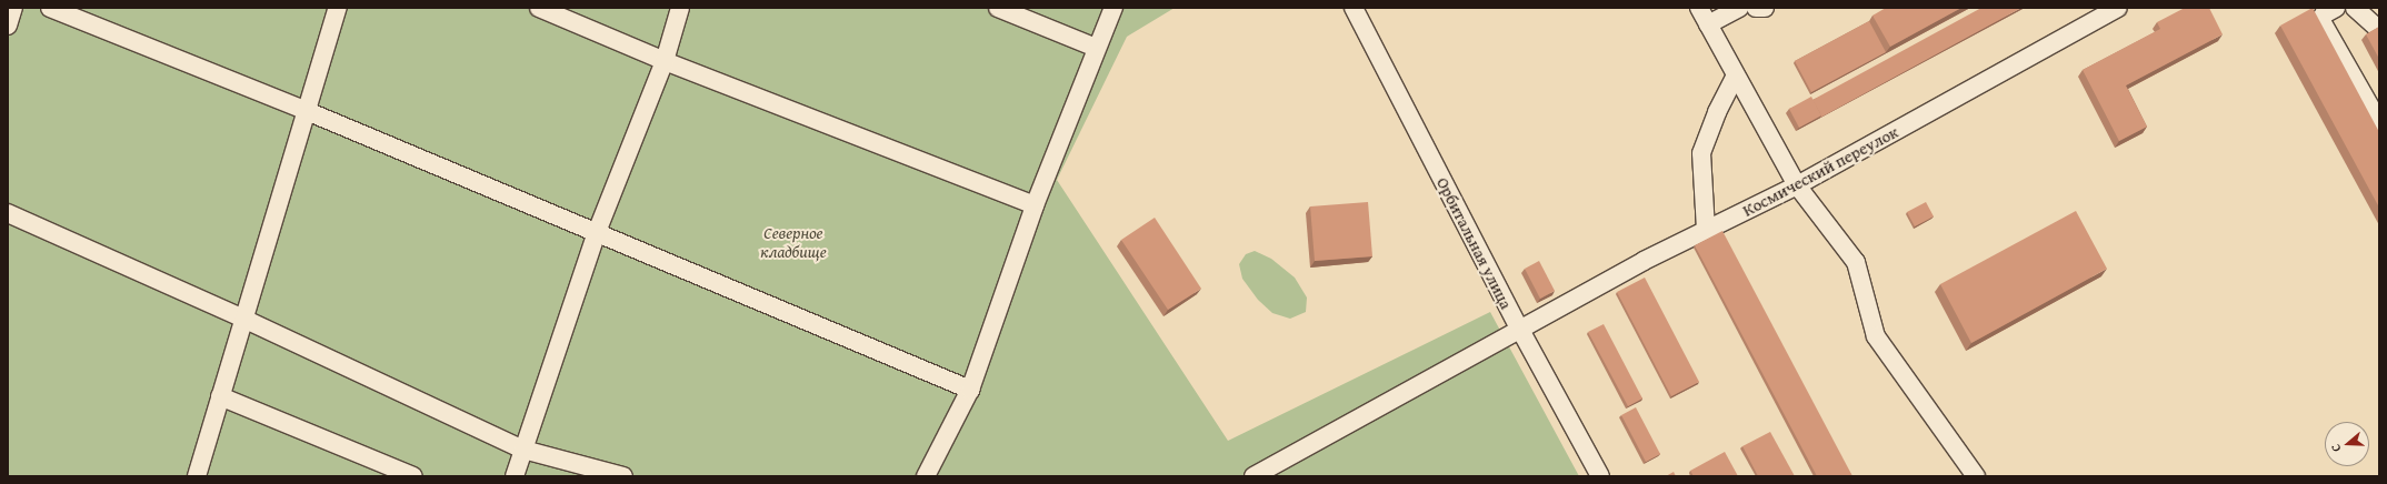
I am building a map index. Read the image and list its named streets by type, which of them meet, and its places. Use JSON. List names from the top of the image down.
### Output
{
  "streets": {
    "street": ["Космический переулок", "Орбитальная улица"]
  },
  "crossings": [
    ["Космический переулок", "Орбитальная улица"]
  ],
  "parks": ["Северное кладбище"],
  "north": "left"
}
